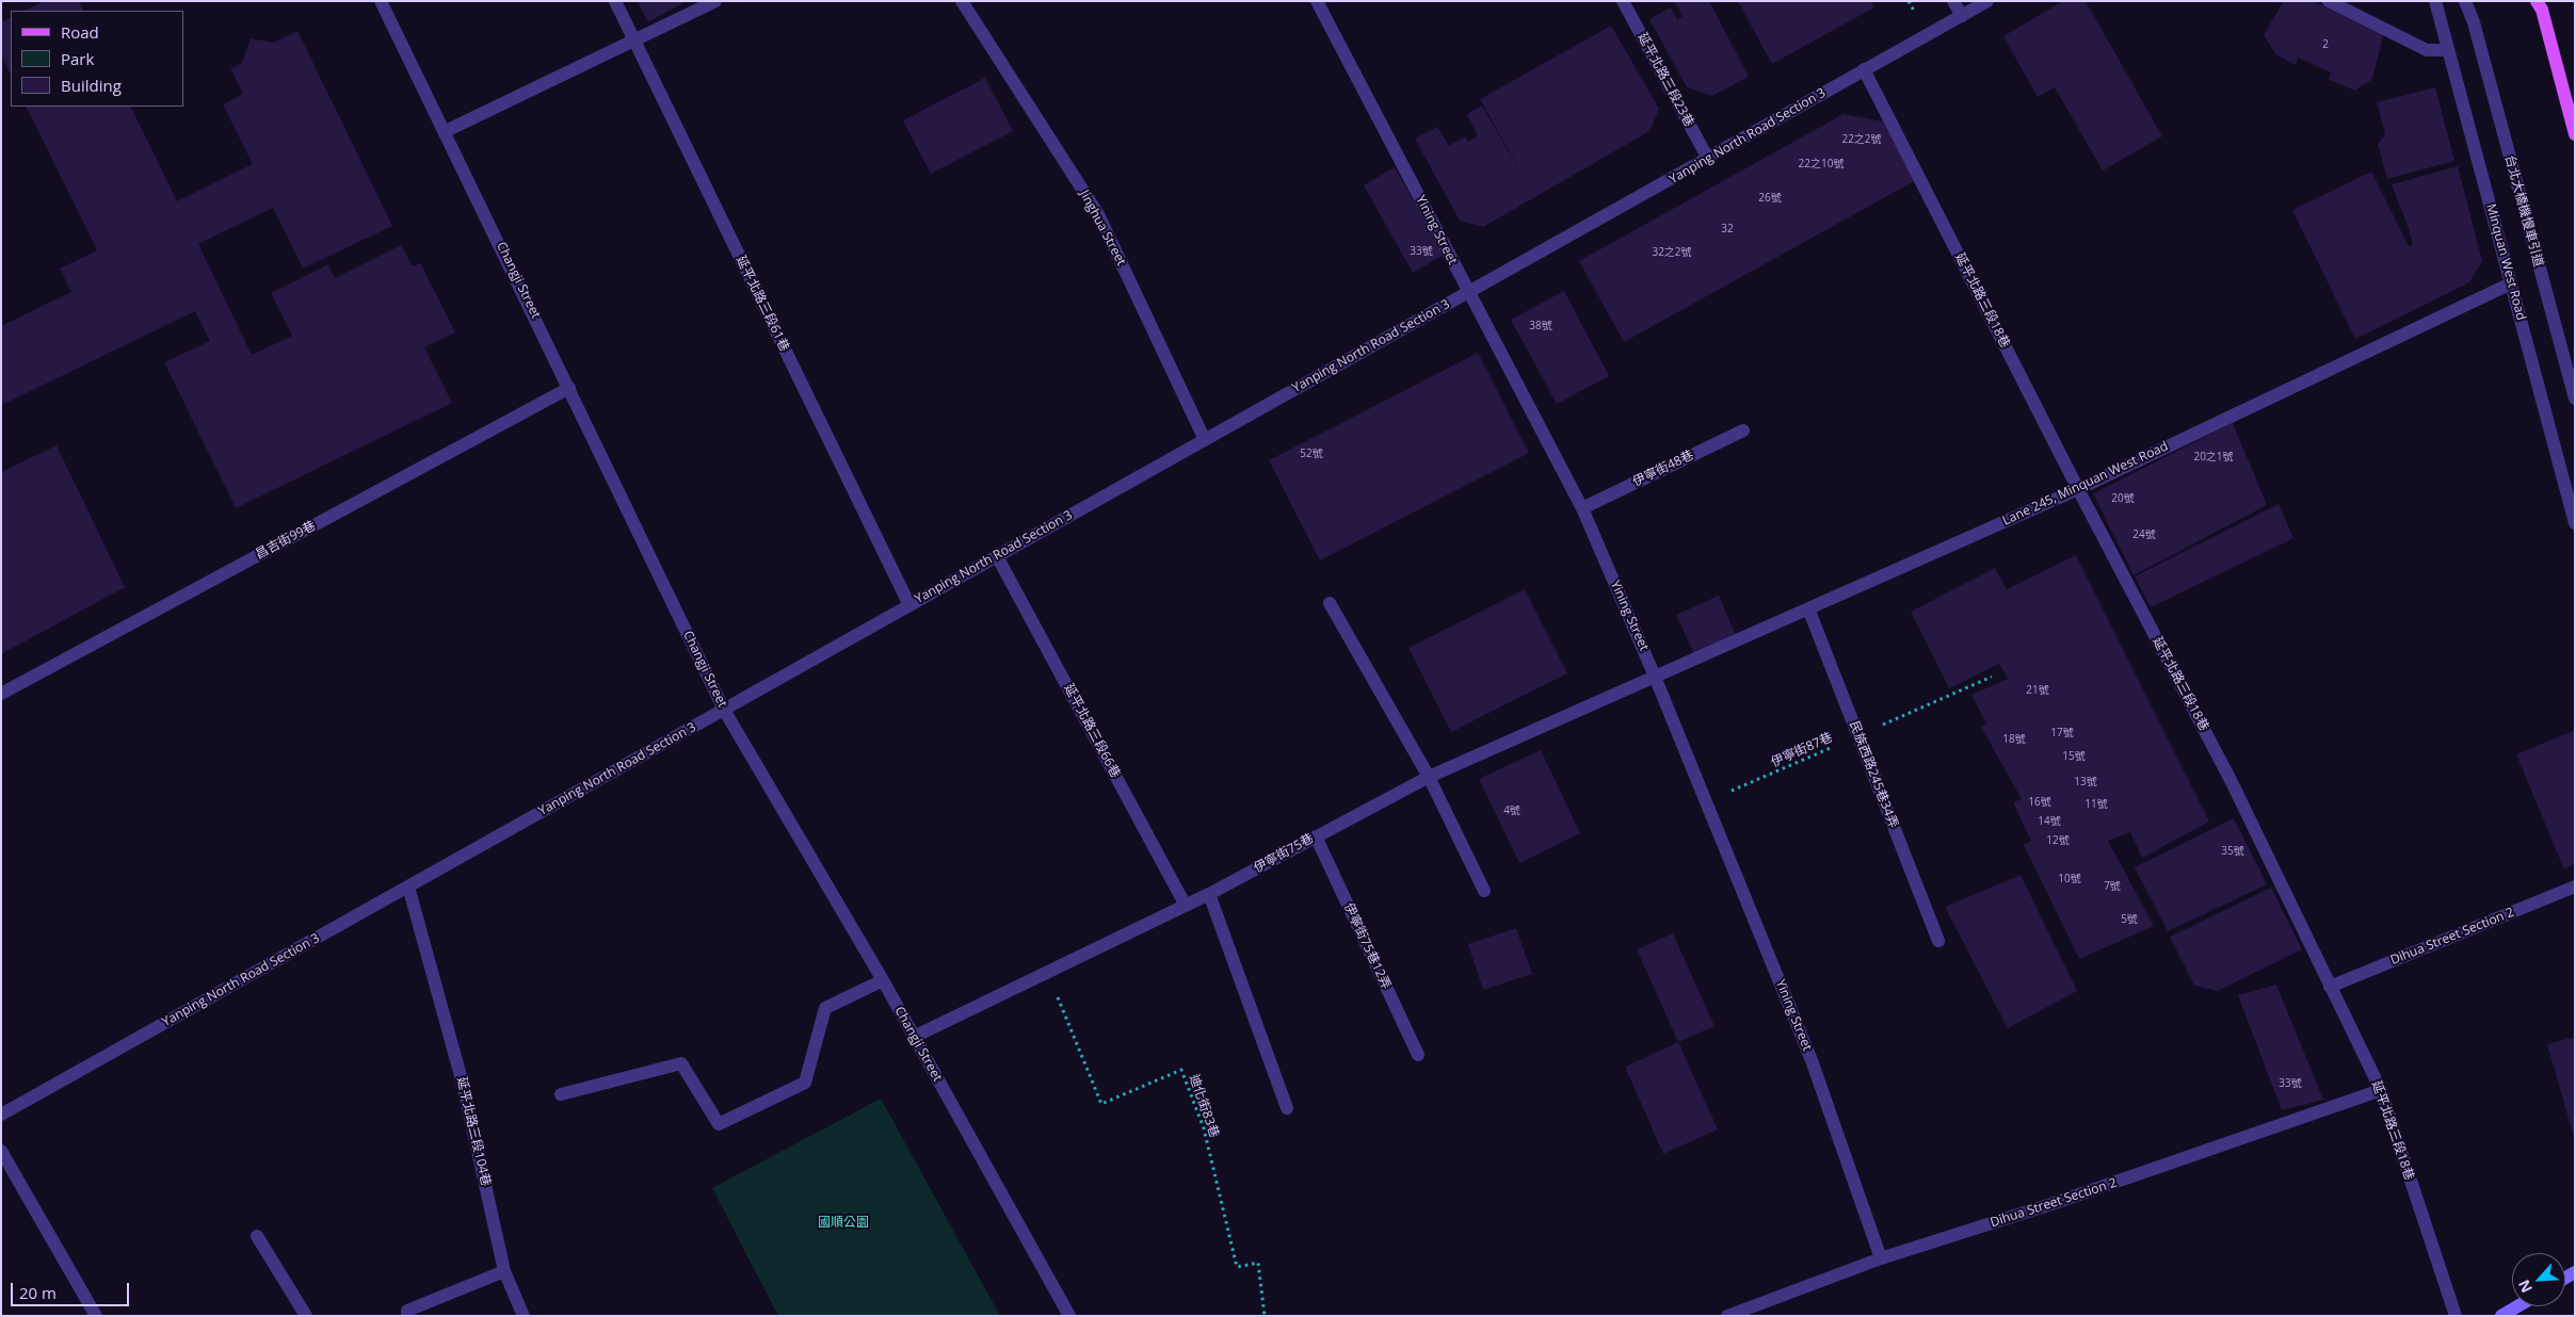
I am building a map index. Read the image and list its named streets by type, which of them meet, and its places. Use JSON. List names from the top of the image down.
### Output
{
  "streets": {
    "street": [
      "延平北路三段23巷",
      "Yanping North Road Section 3",
      "台北大橋機慢車引道",
      "Jinghua Street",
      "Yining Street",
      "Minquan West Road",
      "Changji Street",
      "延平北路三段18巷",
      "延平北路三段61巷",
      "伊寧街48巷",
      "Lane 245, Minquan West Road",
      "昌吉街99巷",
      "延平北路三段66巷",
      "民族西路245巷34弄",
      "伊寧街75巷",
      "Dihua Street Section 2",
      "伊寧街75巷12弄",
      "延平北路三段104巷"
    ],
    "path": ["伊寧街87巷", "迪化街83巷"]
  },
  "crossings": [
    ["延平北路三段23巷", "Yanping North Road Section 3"],
    ["Yanping North Road Section 3", "Jinghua Street"],
    ["Yanping North Road Section 3", "Yining Street"],
    ["Yanping North Road Section 3", "Changji Street"],
    ["Yanping North Road Section 3", "延平北路三段18巷"],
    ["Yanping North Road Section 3", "延平北路三段61巷"],
    ["Yanping North Road Section 3", "延平北路三段66巷"],
    ["Yanping North Road Section 3", "延平北路三段104巷"],
    ["Yining Street", "伊寧街48巷"],
    ["Yining Street", "Lane 245, Minquan West Road"],
    ["Yining Street", "伊寧街87巷"],
    ["Yining Street", "伊寧街75巷"],
    ["Yining Street", "Dihua Street Section 2"],
    ["Minquan West Road", "Lane 245, Minquan West Road"],
    ["Changji Street", "昌吉街99巷"],
    ["Changji Street", "伊寧街75巷"],
    ["延平北路三段18巷", "Lane 245, Minquan West Road"],
    ["延平北路三段18巷", "Dihua Street Section 2"],
    ["Lane 245, Minquan West Road", "民族西路245巷34弄"],
    ["Lane 245, Minquan West Road", "伊寧街75巷"],
    ["延平北路三段66巷", "伊寧街75巷"],
    ["伊寧街87巷", "民族西路245巷34弄"],
    ["伊寧街75巷", "伊寧街75巷12弄"],
    ["伊寧街75巷", "迪化街83巷"]
  ],
  "parks": ["國順公園"],
  "house_numbers": [
    "2",
    "22之2號",
    "22之10號",
    "26號",
    "32",
    "33號",
    "32之2號",
    "38號",
    "52號",
    "20之1號",
    "20號",
    "24號",
    "21號",
    "17號",
    "18號",
    "15號",
    "13號",
    "16號",
    "11號",
    "4號",
    "14號",
    "12號",
    "35號",
    "10號",
    "7號",
    "5號",
    "33號"
  ],
  "legend": ["Road", "Park", "Building"],
  "scale_bar": "20 m",
  "north": "bottom left"
}
